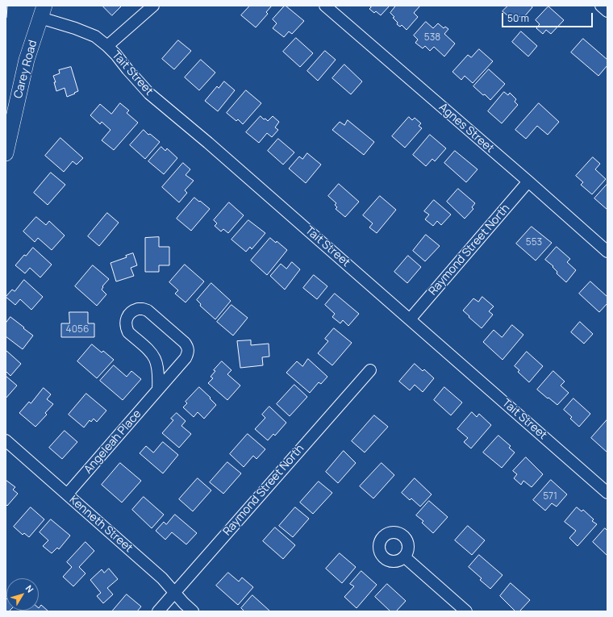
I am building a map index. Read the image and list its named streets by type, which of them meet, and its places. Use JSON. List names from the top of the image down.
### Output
{
  "streets": {
    "street": [
      "Carey Road",
      "Tait Street",
      "Agnes Street",
      "Raymond Street North",
      "Angeleah Place",
      "Kenneth Street"
    ]
  },
  "crossings": [
    ["Carey Road", "Tait Street"],
    ["Tait Street", "Raymond Street North"],
    ["Agnes Street", "Raymond Street North"],
    ["Raymond Street North", "Kenneth Street"],
    ["Angeleah Place", "Kenneth Street"]
  ],
  "house_numbers": [
    "538",
    "553",
    "4056",
    "571"
  ],
  "scale_bar": "50 m",
  "north": "top right"
}
